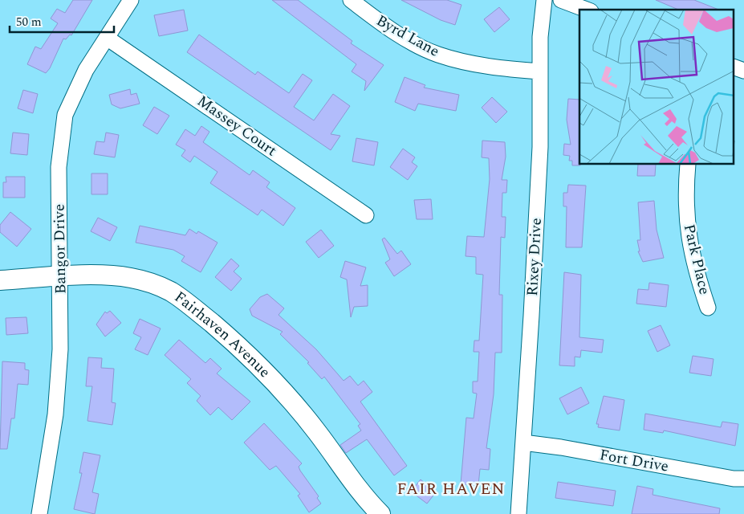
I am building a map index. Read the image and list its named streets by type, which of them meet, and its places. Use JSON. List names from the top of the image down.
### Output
{
  "streets": {
    "street": [
      "Byrd Lane",
      "Massey Court",
      "Bangor Drive",
      "Rixey Drive",
      "Park Place",
      "Fairhaven Avenue",
      "Fort Drive"
    ]
  },
  "crossings": [
    ["Byrd Lane", "Rixey Drive"],
    ["Massey Court", "Bangor Drive"],
    ["Bangor Drive", "Fairhaven Avenue"],
    ["Rixey Drive", "Fort Drive"]
  ],
  "districts": ["FAIR HAVEN"],
  "scale_bar": "50 m"
}
